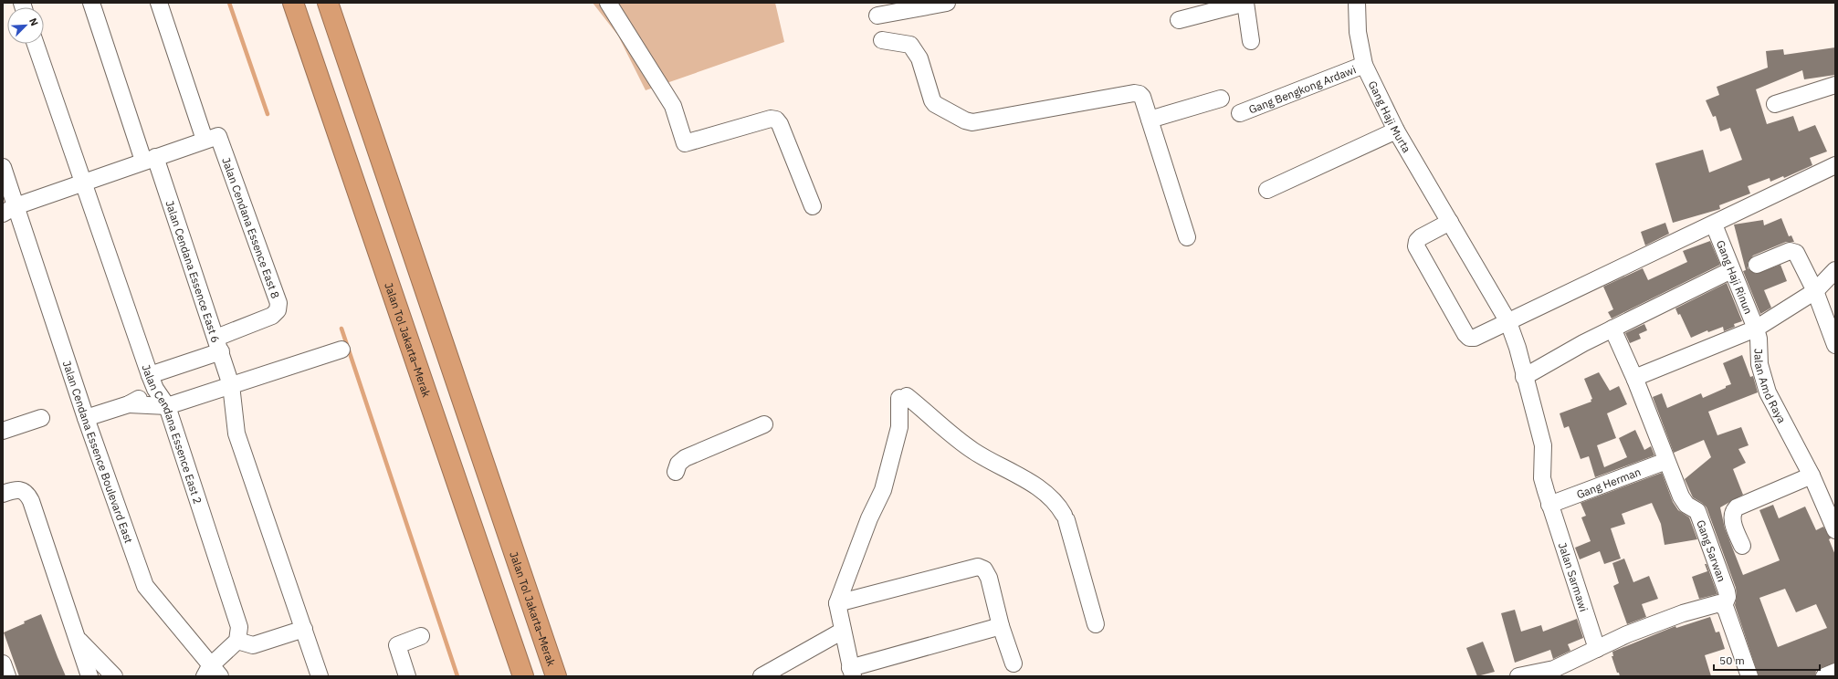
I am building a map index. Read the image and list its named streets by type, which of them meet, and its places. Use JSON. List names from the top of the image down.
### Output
{
  "streets": {
    "highway": ["Jalan Tol Jakarta–Merak"],
    "street": [
      "Gang Bengkong Ardawi",
      "Gang Haji Murta",
      "Jalan Cendana Essence East 8",
      "Jalan Cendana Essence East 6",
      "Gang Haji Rinun",
      "Jalan Amd Raya",
      "Jalan Cendana Essence East 2",
      "Jalan Cendana Essence Boulevard East",
      "Gang Herman",
      "Gang Sarwan",
      "Jalan Sarmawi"
    ]
  },
  "crossings": [
    ["Gang Bengkong Ardawi", "Gang Haji Murta"],
    ["Gang Haji Murta", "Jalan Sarmawi"],
    ["Jalan Cendana Essence East 8", "Jalan Cendana Essence East 6"],
    ["Gang Haji Rinun", "Jalan Amd Raya"],
    ["Gang Herman", "Gang Sarwan"],
    ["Gang Herman", "Jalan Sarmawi"]
  ],
  "scale_bar": "50 m",
  "north": "top right"
}
